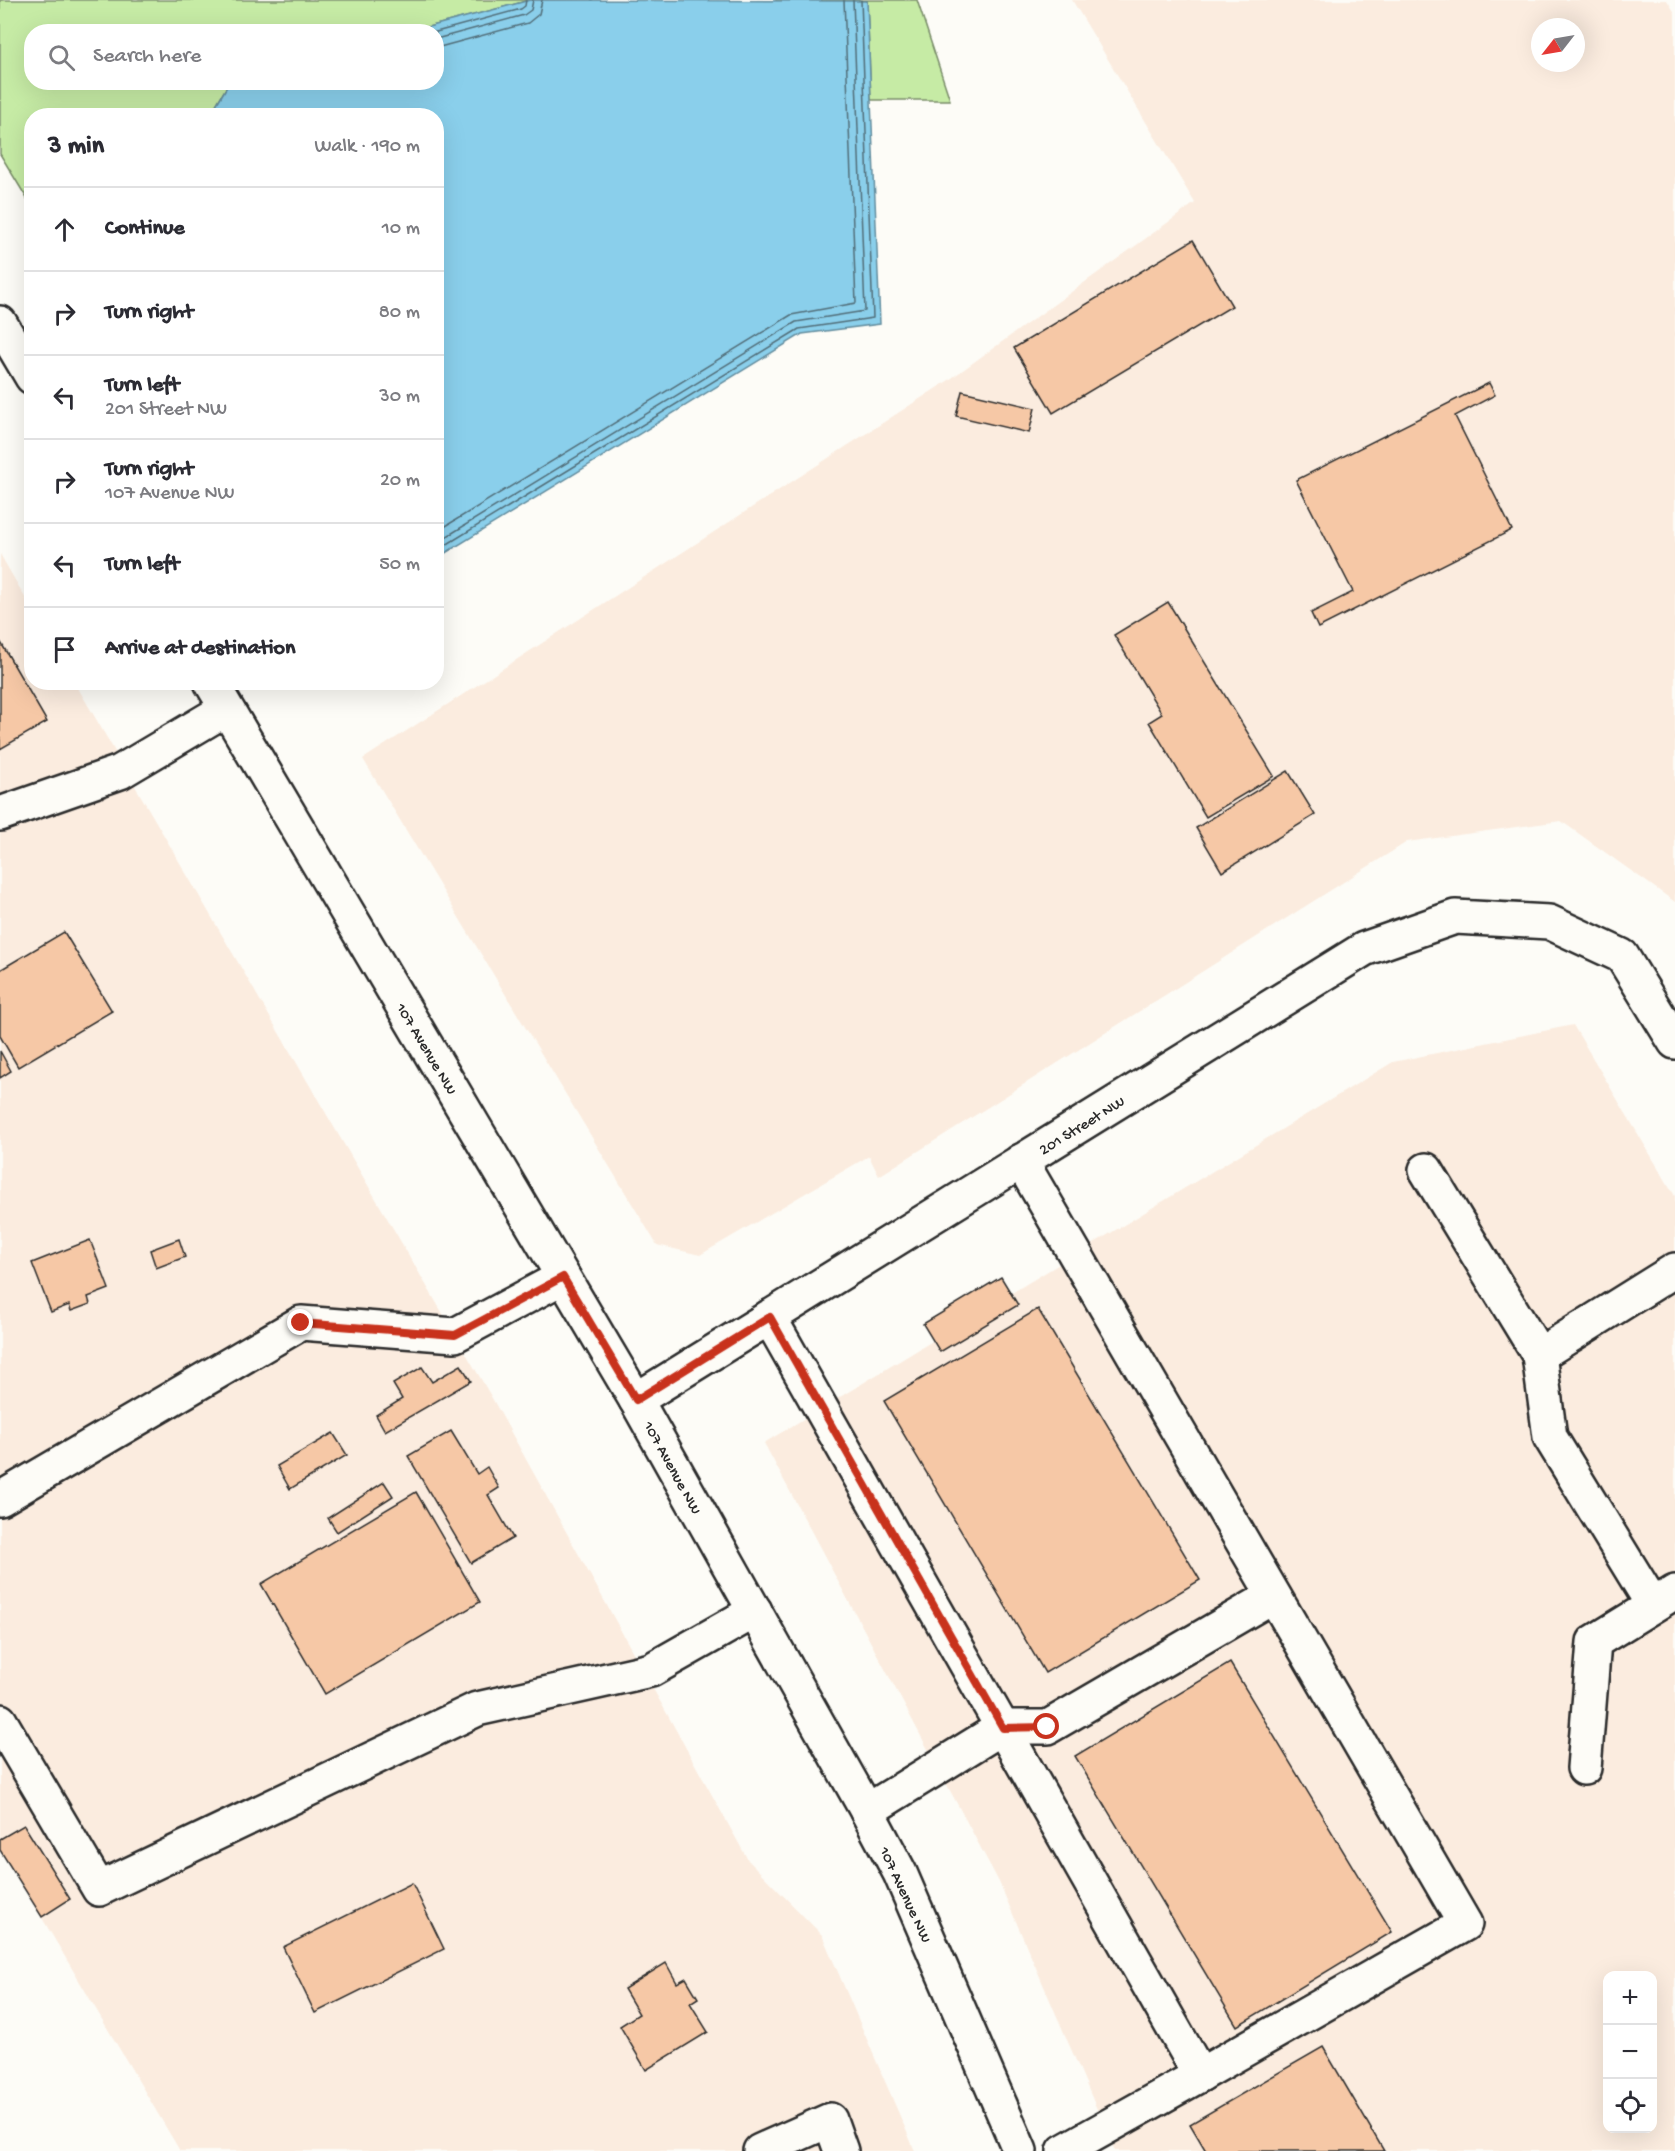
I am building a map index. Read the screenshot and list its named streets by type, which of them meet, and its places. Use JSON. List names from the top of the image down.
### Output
{
  "streets": {
    "street": ["107 Avenue NW", "201 Street NW"]
  },
  "crossings": [
    ["107 Avenue NW", "201 Street NW"]
  ],
  "north": "bottom left",
  "page": {
    "search": "Search here",
    "heading": ["3 min", "Walk · 190 m"],
    "list": [
      ["Continue", "10 m"],
      ["Turn right", "80 m"],
      ["Turn left", "201 Street NW", "30 m"],
      ["Turn right", "107 Avenue NW", "20 m"],
      ["Turn left", "50 m"],
      "Arrive at destination"
    ],
    "map_buttons": ["+", "−"]
  }
}
